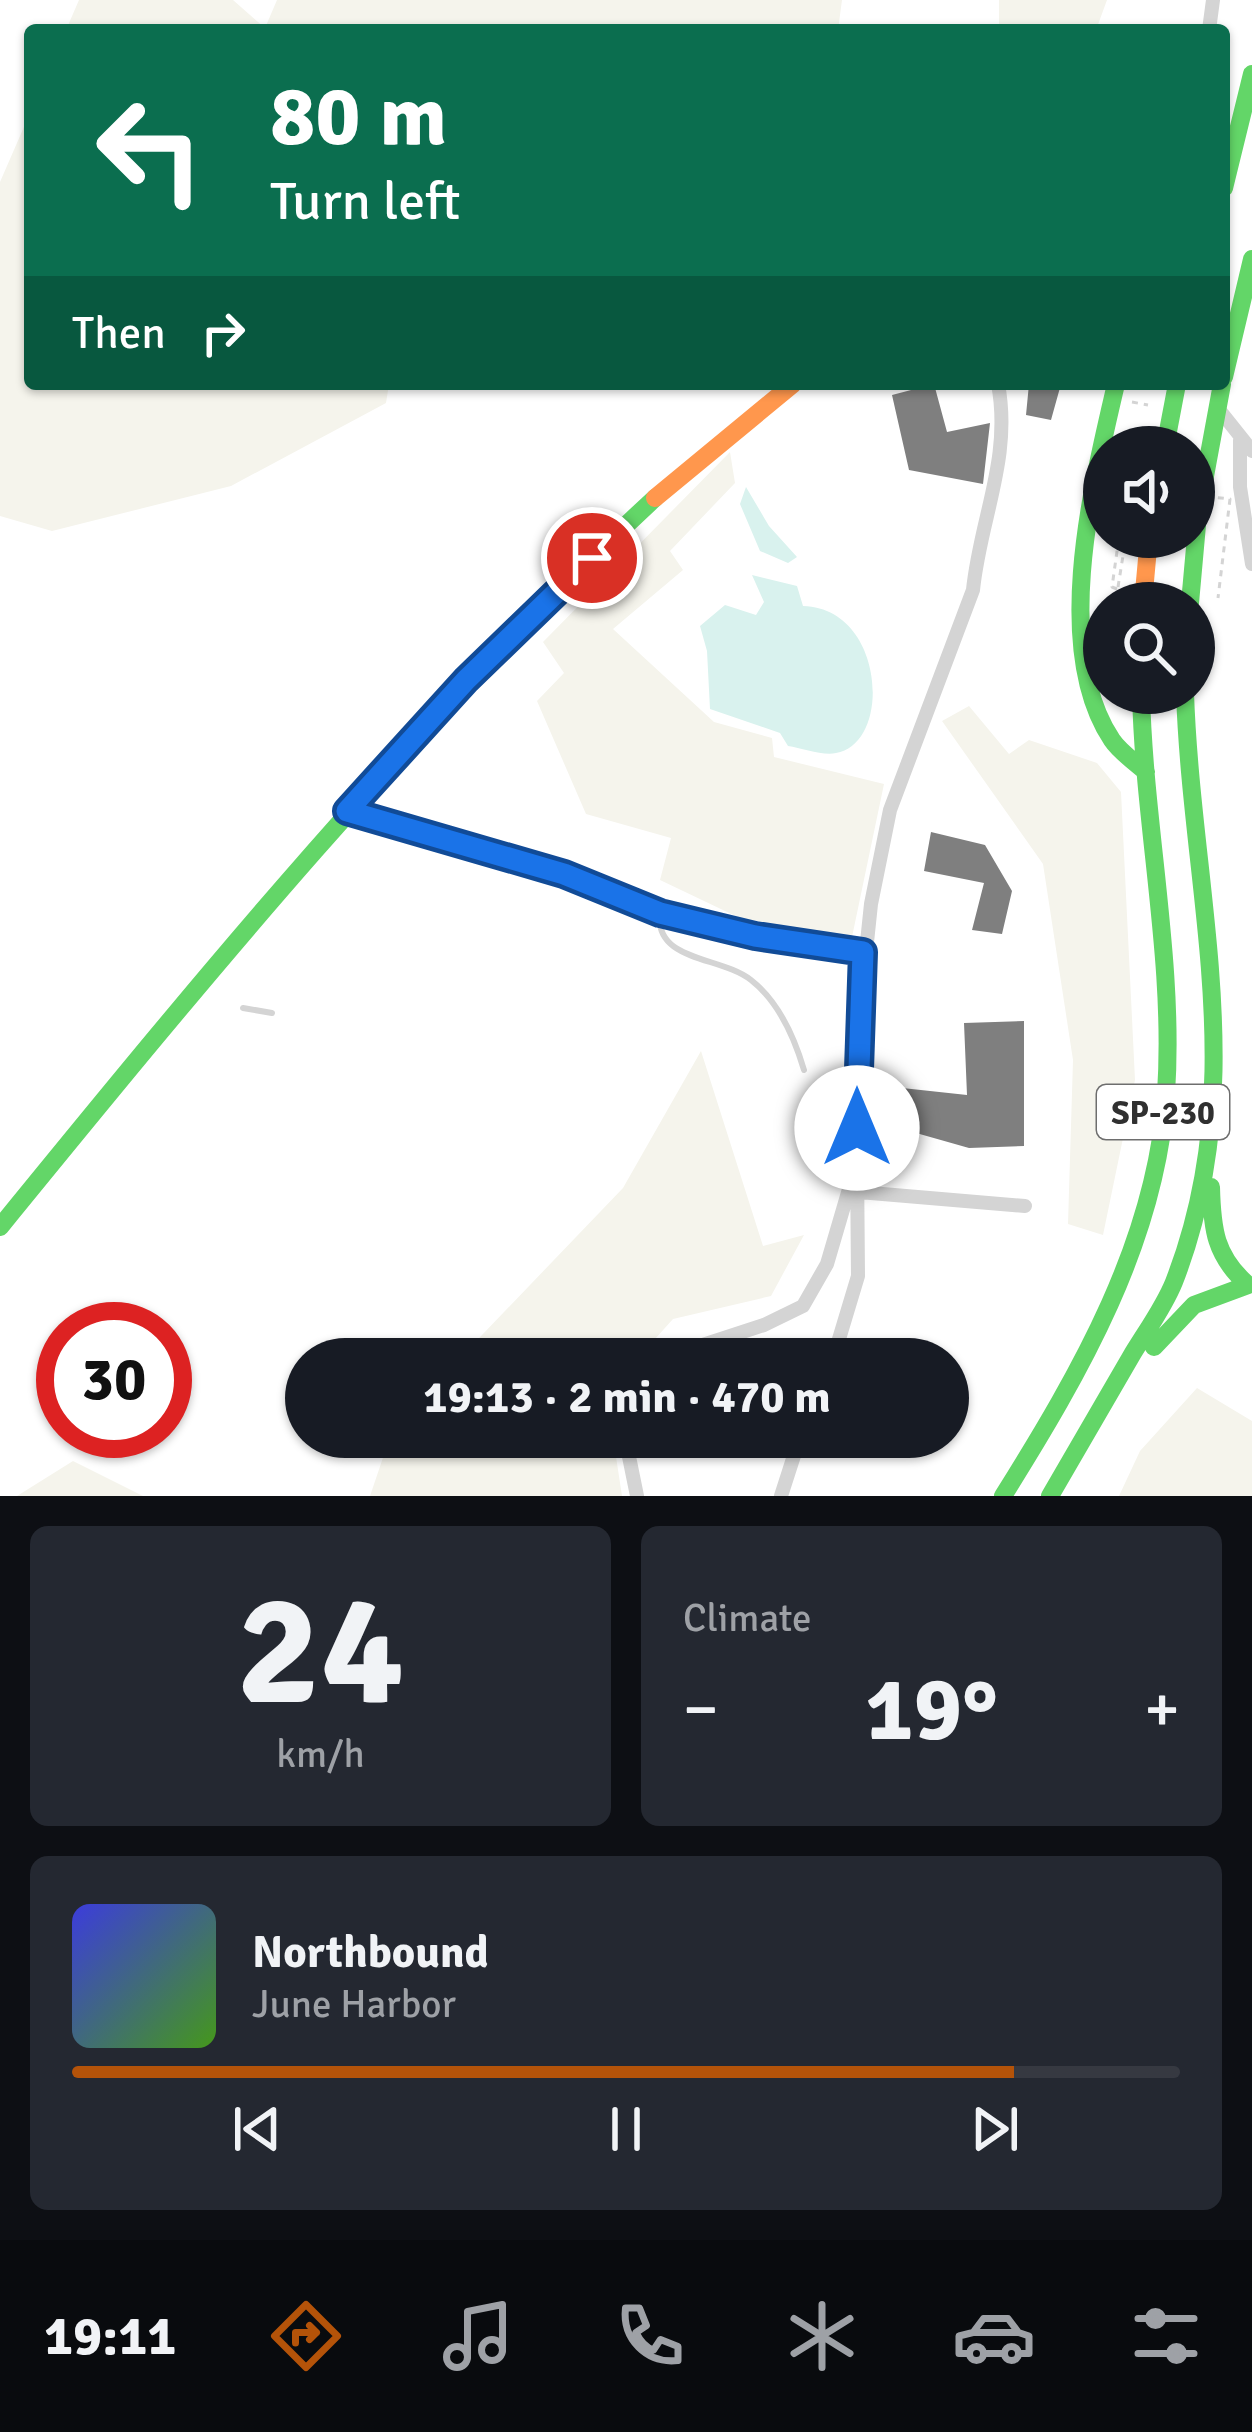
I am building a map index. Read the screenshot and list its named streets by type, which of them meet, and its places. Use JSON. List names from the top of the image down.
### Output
{
  "streets": {
    "main road": ["SP-230"]
  },
  "page": {
    "turn": ["80 m", "Turn left"],
    "then": "Then",
    "limit": "30",
    "trip": "19:13 · 2 min · 470 m",
    "tile": [
      ["24", "km/h"],
      "Climate"
    ],
    "heat": ["−", "19°", "+"],
    "song": ["Northbound", "June Harbor"],
    "tabs": "19:11"
  }
}
